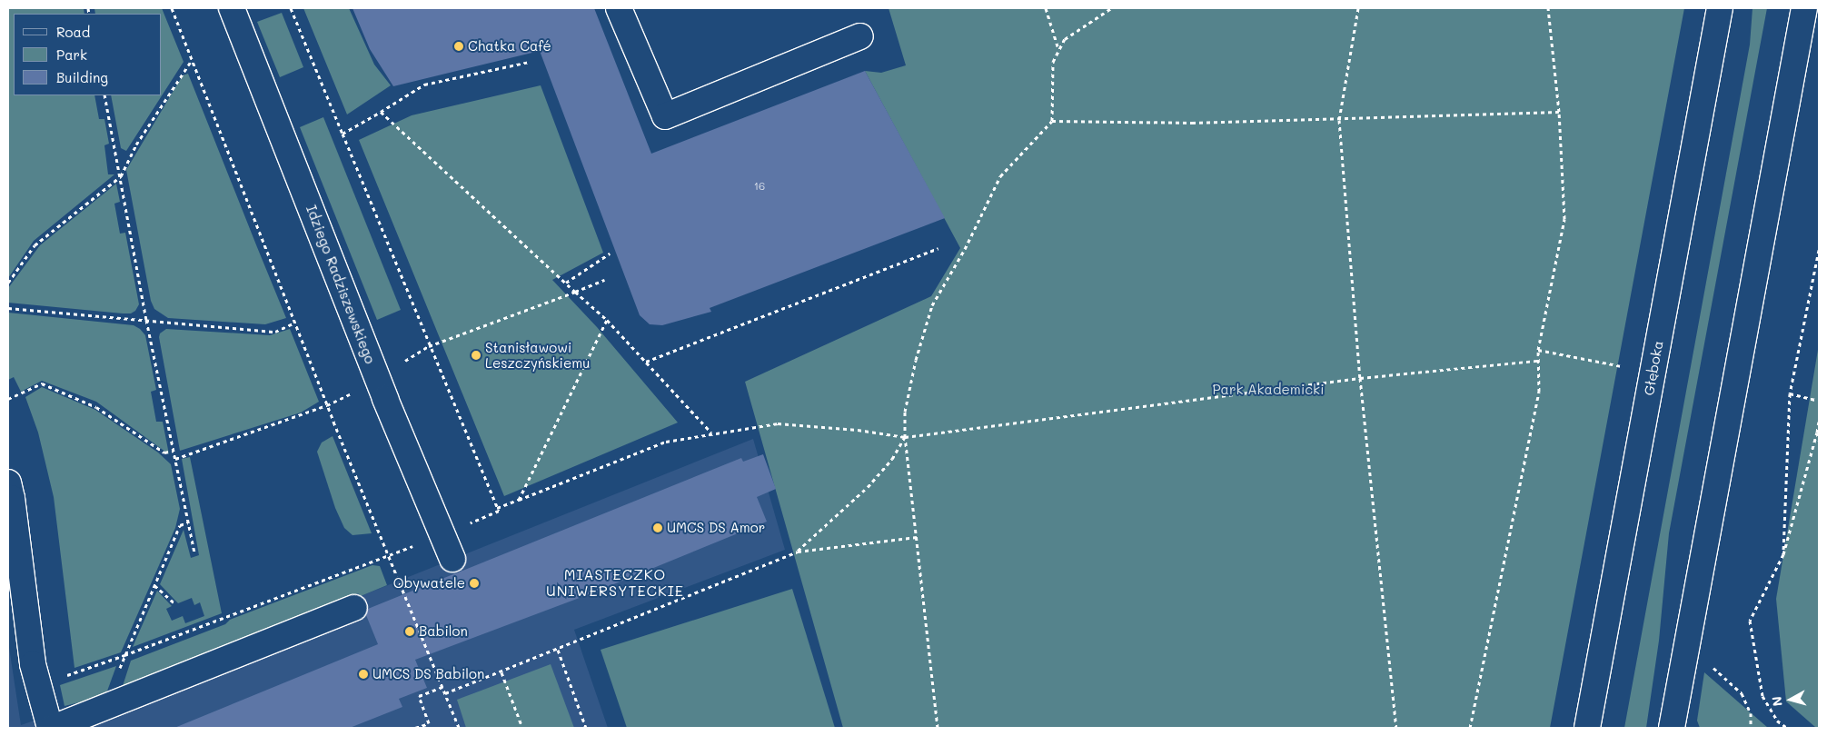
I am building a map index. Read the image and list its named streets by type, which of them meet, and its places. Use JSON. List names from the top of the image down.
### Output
{
  "streets": {
    "main road": ["Idziego Radziszewskiego", "Głęboka"]
  },
  "districts": ["MIASTECZKO UNIWERSYTECKIE"],
  "parks": ["Park Akademicki"],
  "places": [
    "Chatka Café",
    "Stanisławowi Leszczyńskiemu",
    "UMCS DS Amor",
    "Obywatele",
    "Babilon",
    "UMCS DS Babilon"
  ],
  "house_numbers": ["16"],
  "legend": ["Road", "Park", "Building"],
  "north": "left"
}
